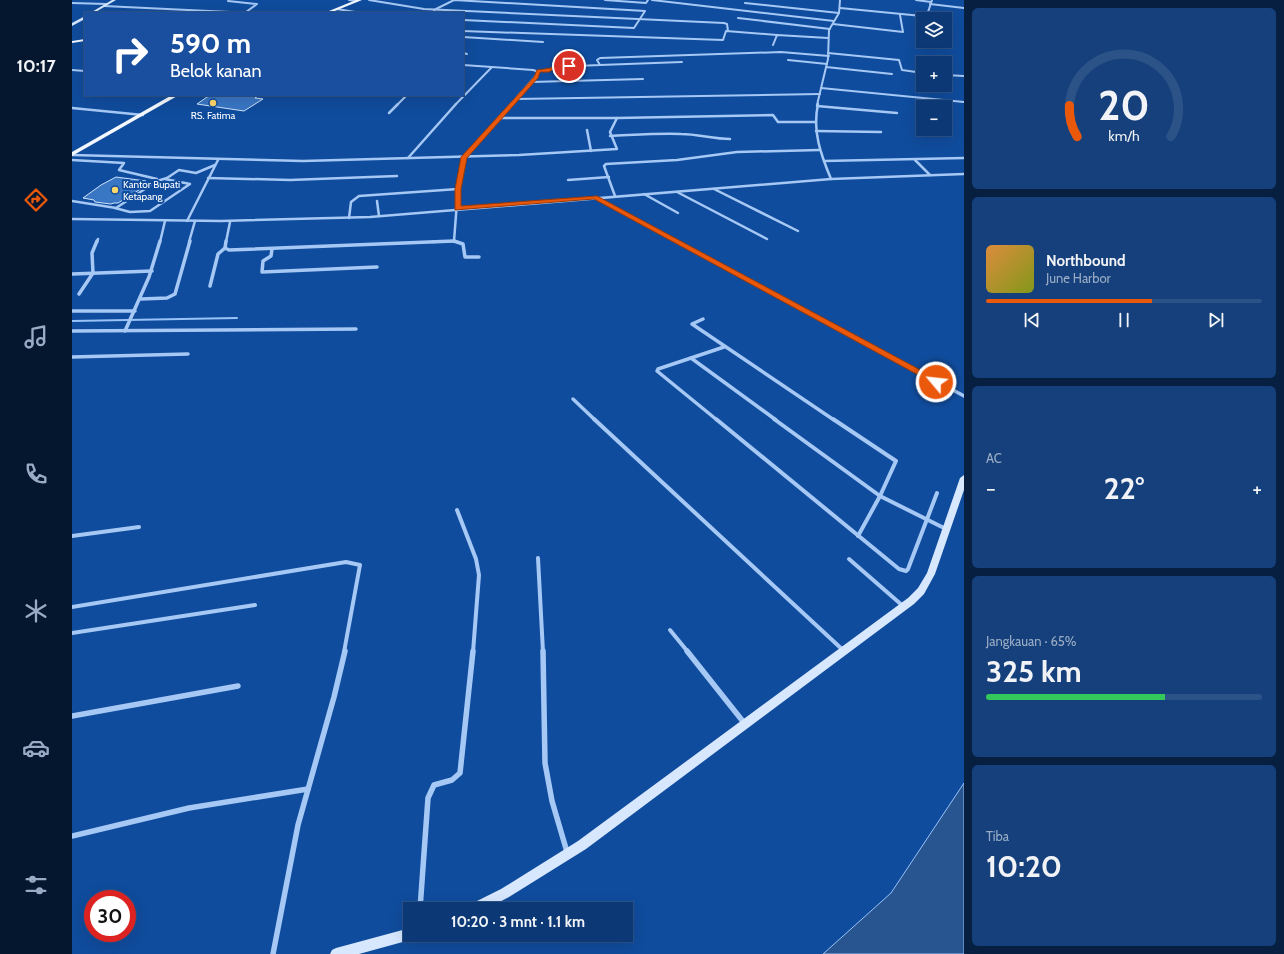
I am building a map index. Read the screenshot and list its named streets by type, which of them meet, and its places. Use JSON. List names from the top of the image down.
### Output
{
  "places": ["RS. Fatima", "Kantor Bupati Ketapang"],
  "page": {
    "tabs": "10:17",
    "map_buttons": ["+", "−"],
    "turn": ["590 m", "Belok kanan"],
    "song": ["Northbound", "June Harbor"],
    "tile": [
      "AC",
      ["Jangkauan · 65%", "325 km"],
      ["Tiba", "10:20"]
    ],
    "heat": ["−", "22°", "+"],
    "limit": "30",
    "trip": "10:20 · 3 mnt · 1.1 km",
    "gauge": ["20", "km/h"]
  }
}
